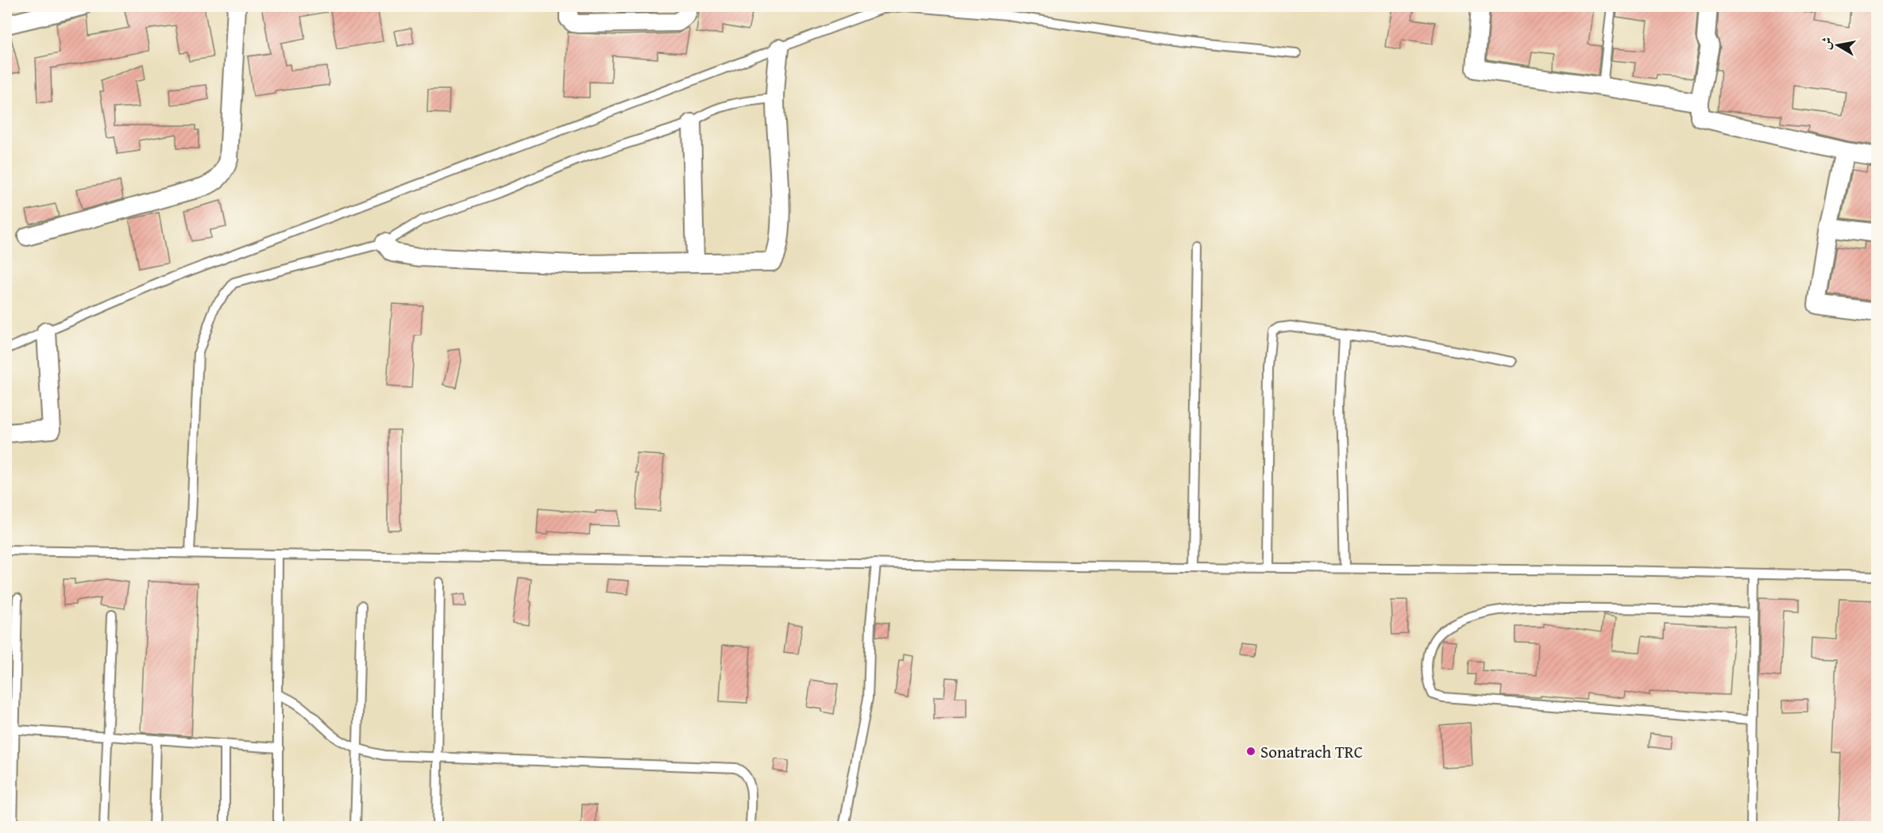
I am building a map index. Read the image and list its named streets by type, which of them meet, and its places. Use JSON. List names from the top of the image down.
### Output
{
  "places": ["Sonatrach TRC"],
  "north": "left"
}
